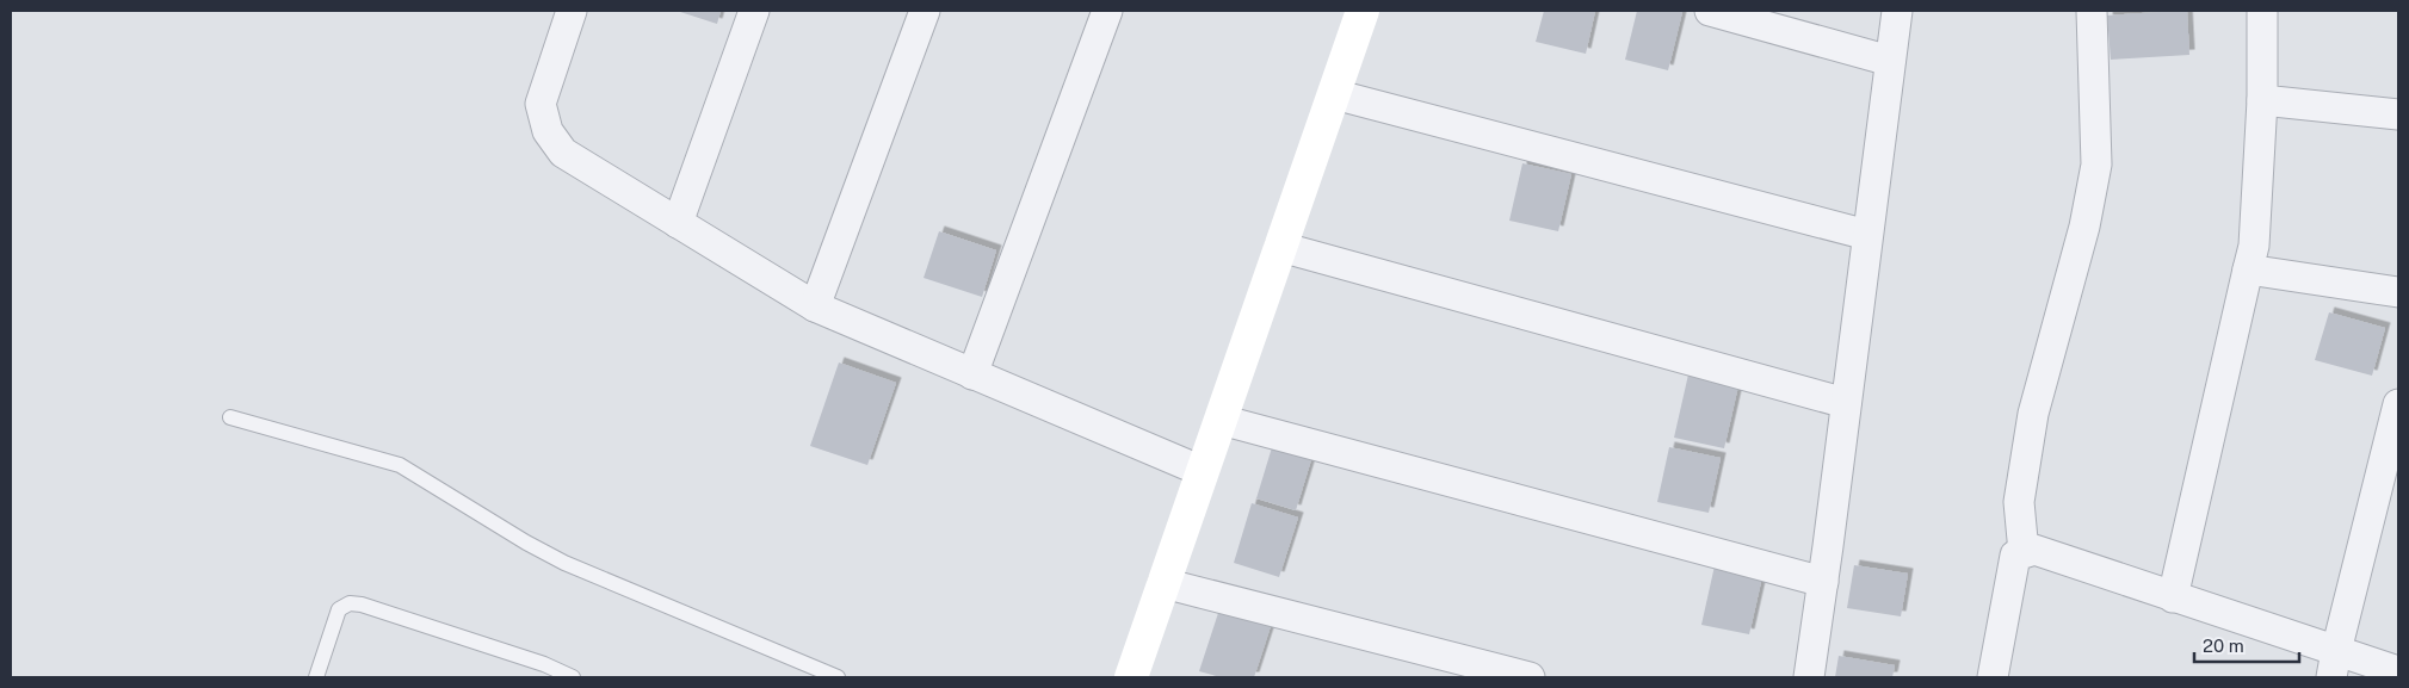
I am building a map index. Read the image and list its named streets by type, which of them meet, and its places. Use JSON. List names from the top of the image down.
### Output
{
  "scale_bar": "20 m"
}
